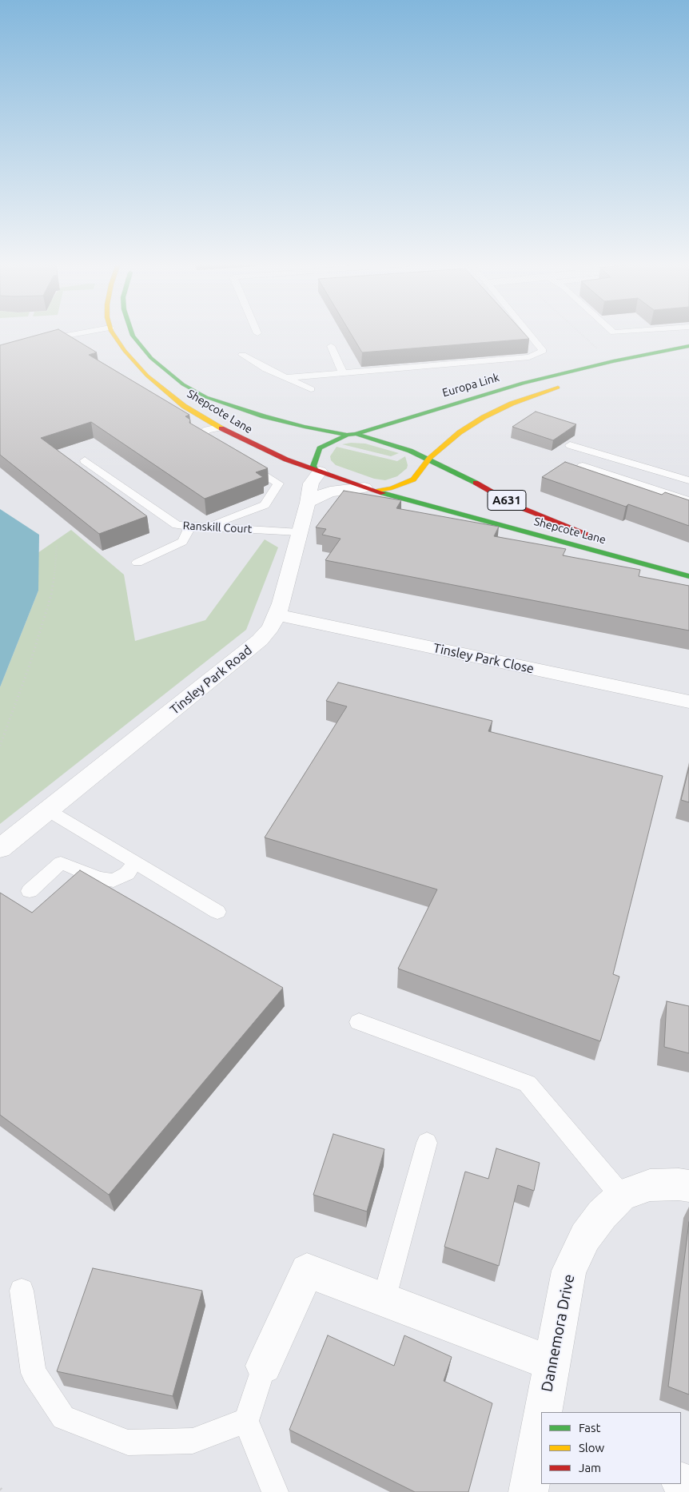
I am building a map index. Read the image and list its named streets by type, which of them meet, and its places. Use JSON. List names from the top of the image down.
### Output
{
  "streets": {
    "main road": ["Europa Link", "Shepcote Lane", "A631"],
    "street": ["Tinsley Park Close", "Tinsley Park Road", "Dannemora Drive"],
    "lane": ["Ranskill Court"]
  },
  "crossings": [
    ["Europa Link", "Shepcote Lane"],
    ["Shepcote Lane", "Tinsley Park Road"],
    ["Ranskill Court", "Tinsley Park Road"],
    ["Tinsley Park Close", "Tinsley Park Road"]
  ],
  "legend": ["Fast", "Slow", "Jam"]
}
